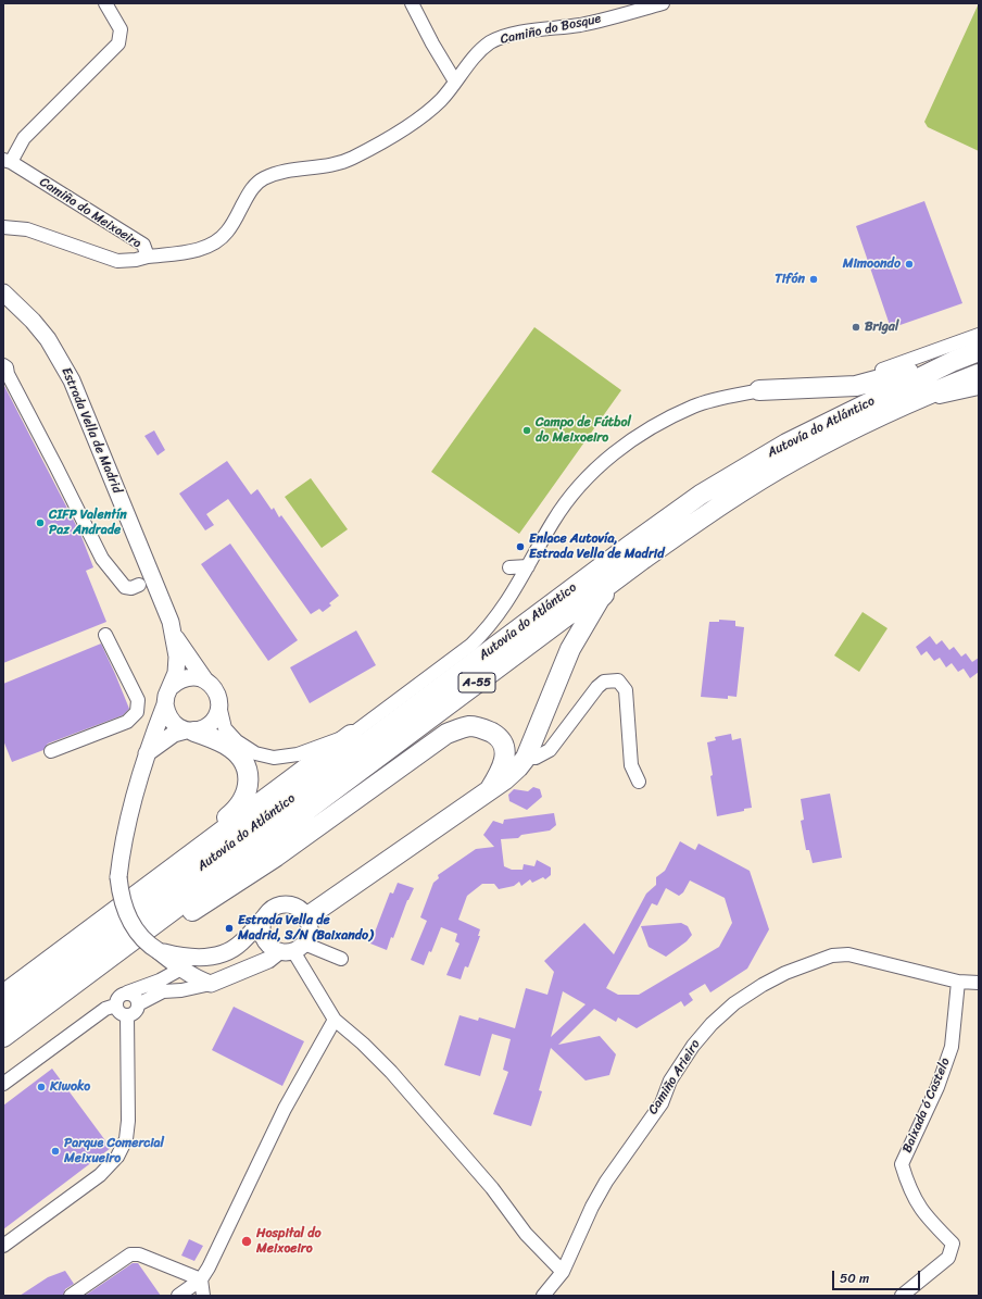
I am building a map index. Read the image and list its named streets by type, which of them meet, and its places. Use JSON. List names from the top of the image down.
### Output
{
  "streets": {
    "highway": ["Autovía do Atlántico", "A-55"],
    "main road": ["Estrada Vella de Madrid"],
    "street": [
      "Camiño do Bosque",
      "Camiño do Meixoeiro",
      "Camiño Arieiro",
      "Baixada ó Castelo"
    ]
  },
  "crossings": [
    ["Camiño do Bosque", "Camiño do Meixoeiro"],
    ["Camiño Arieiro", "Baixada ó Castelo"]
  ],
  "places": [
    "Mimoondo",
    "Tifón",
    "Brigal",
    "Campo de Fútbol do Meixoeiro",
    "CIFP Valentín Paz Andrade",
    "Enlace Autovía, Estrada Vella de Madrid",
    "Estrada Vella de Madrid, S/N (Baixando)",
    "Kiwoko",
    "Parque Comercial Meixueiro",
    "Hospital do Meixoeiro"
  ],
  "scale_bar": "50 m"
}
